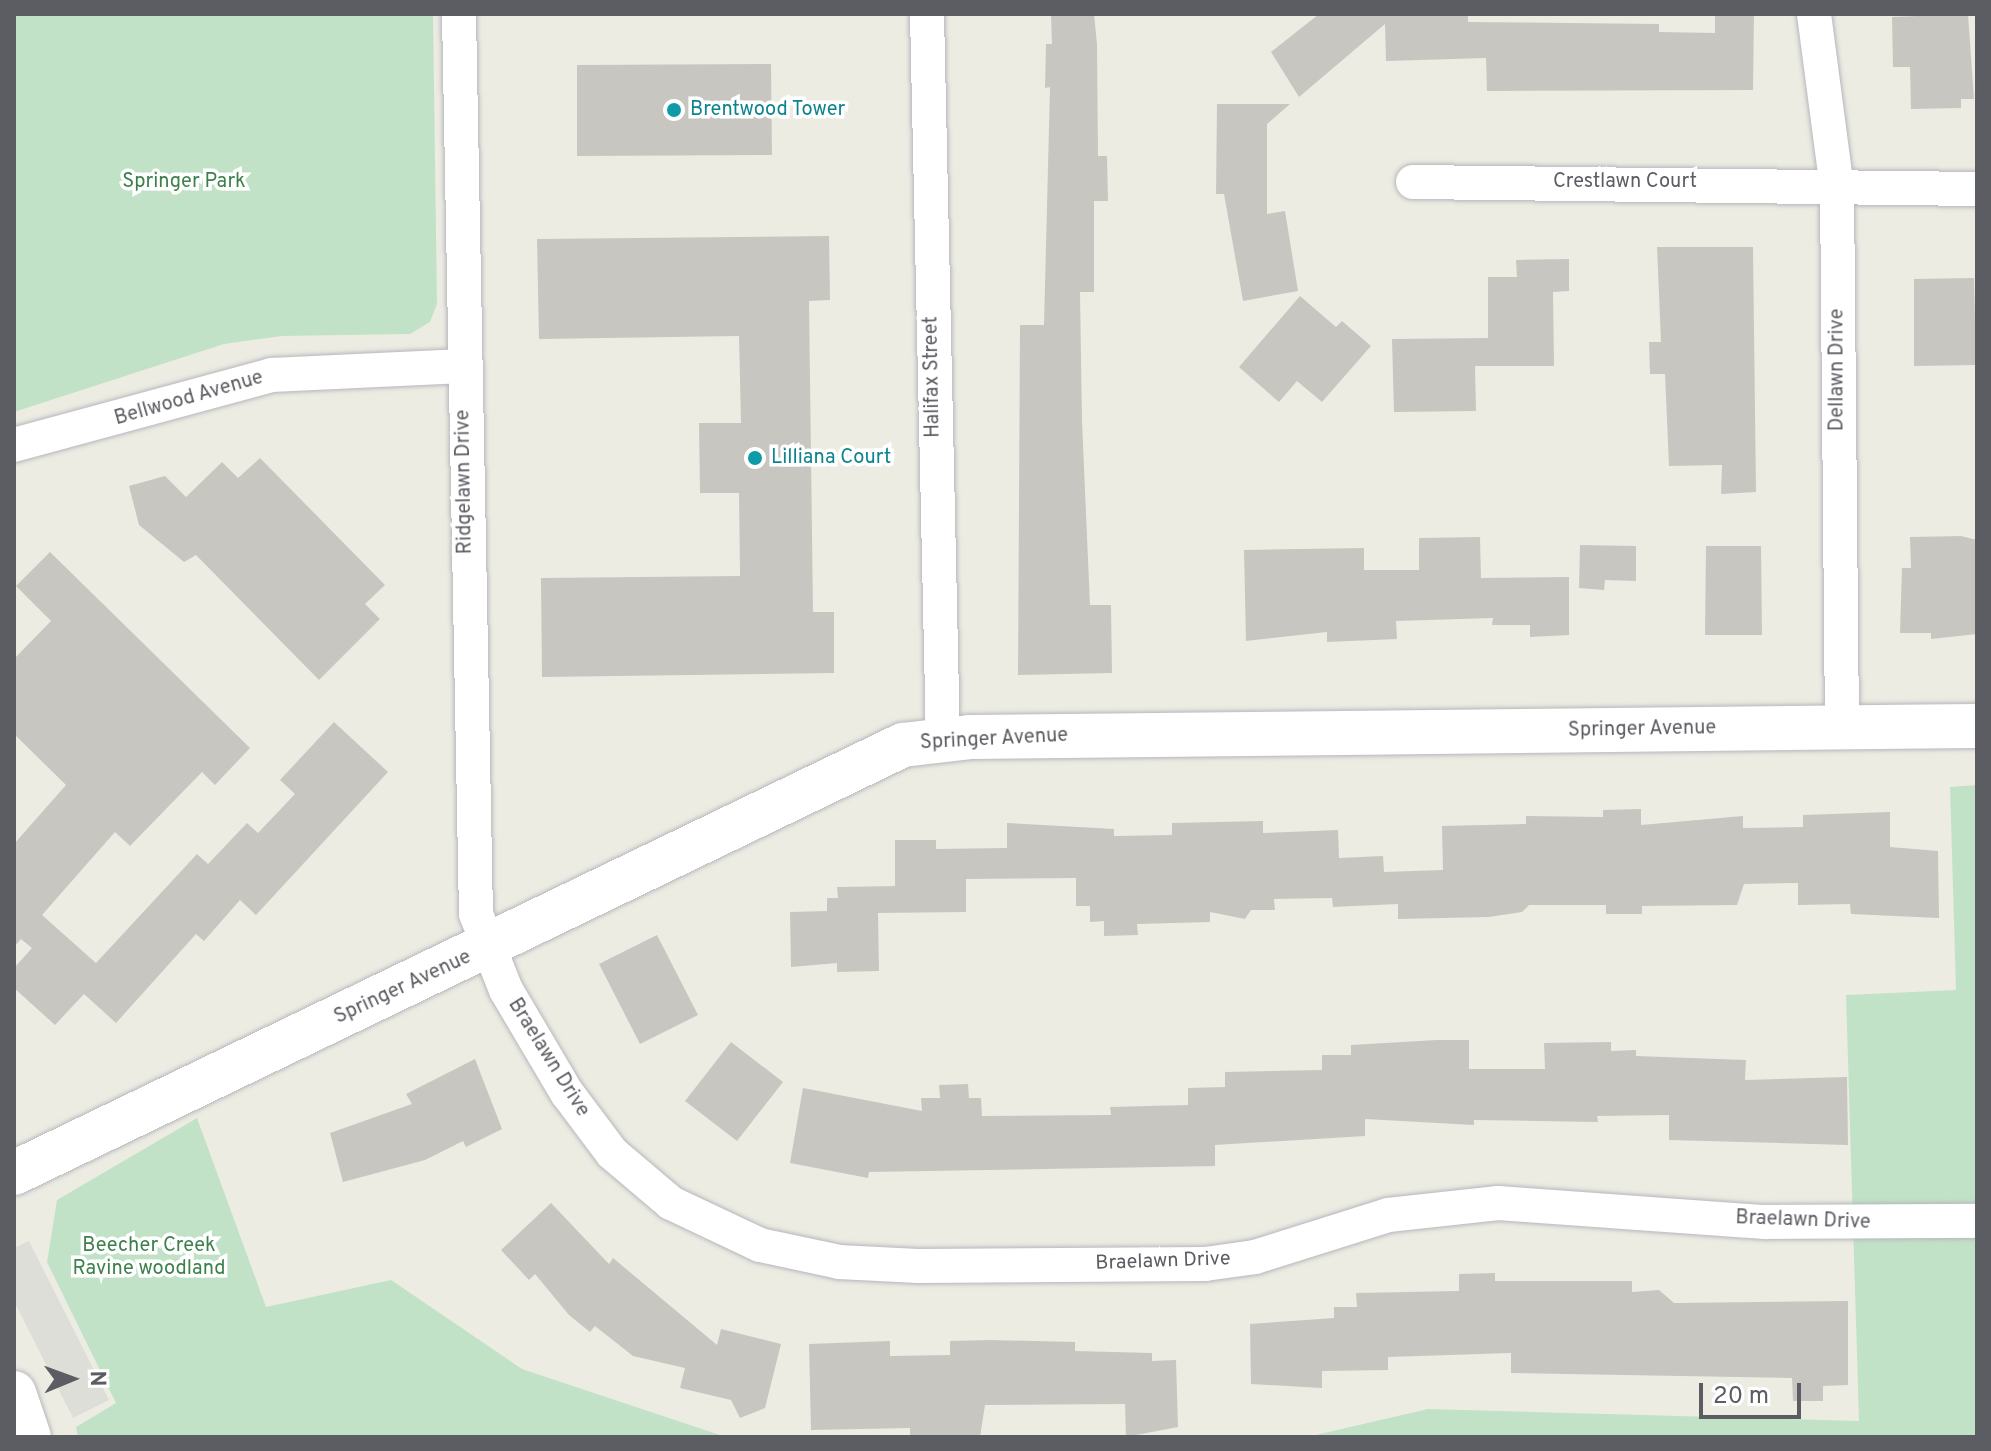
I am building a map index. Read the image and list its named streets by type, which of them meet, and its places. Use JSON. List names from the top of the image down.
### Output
{
  "streets": {
    "street": [
      "Crestlawn Court",
      "Dellawn Drive",
      "Halifax Street",
      "Bellwood Avenue",
      "Ridgelawn Drive",
      "Springer Avenue",
      "Braelawn Drive"
    ]
  },
  "crossings": [
    ["Crestlawn Court", "Dellawn Drive"],
    ["Dellawn Drive", "Springer Avenue"],
    ["Halifax Street", "Springer Avenue"],
    ["Bellwood Avenue", "Ridgelawn Drive"],
    ["Ridgelawn Drive", "Springer Avenue"],
    ["Ridgelawn Drive", "Braelawn Drive"],
    ["Springer Avenue", "Braelawn Drive"]
  ],
  "parks": ["Springer Park", "Beecher Creek Ravine woodland"],
  "places": ["Brentwood Tower", "Lilliana Court"],
  "scale_bar": "20 m",
  "north": "right"
}
